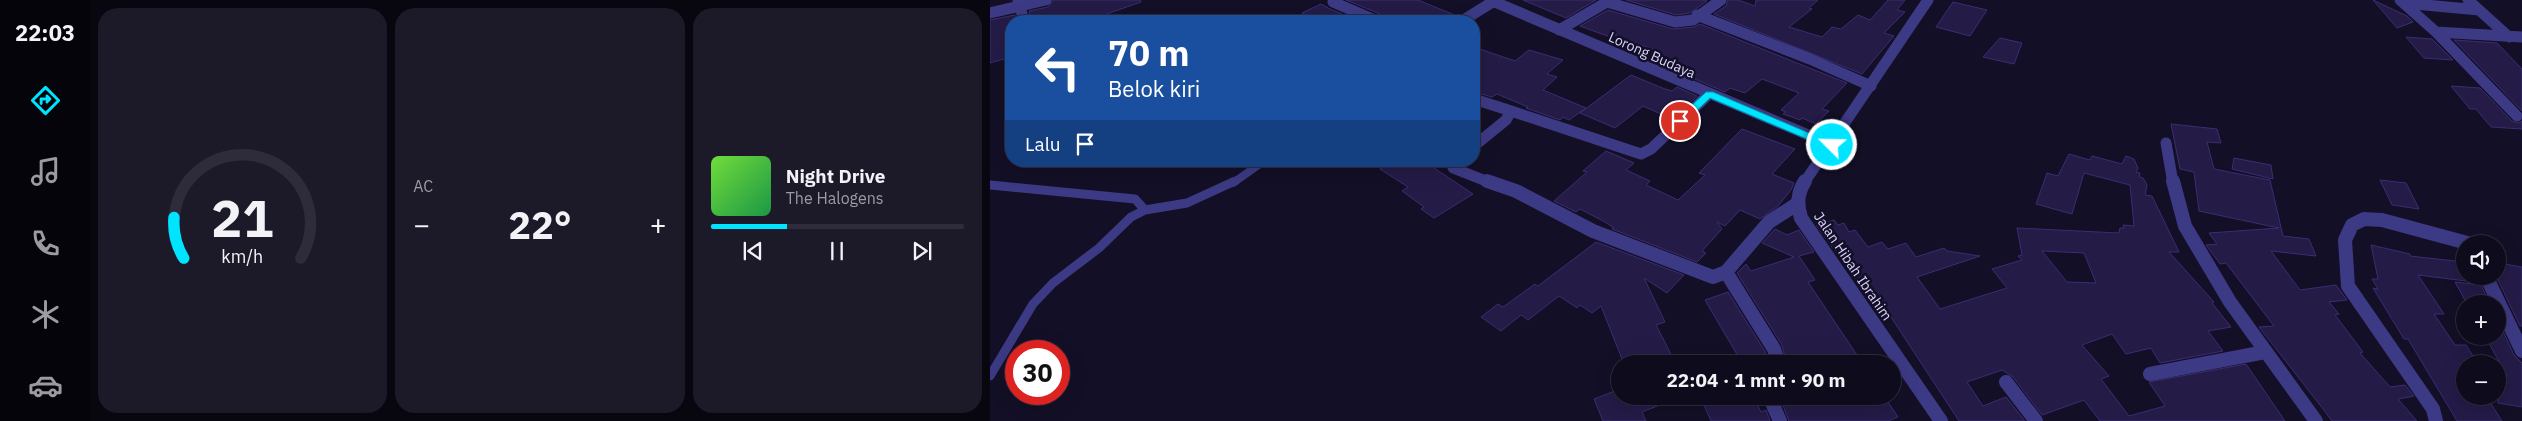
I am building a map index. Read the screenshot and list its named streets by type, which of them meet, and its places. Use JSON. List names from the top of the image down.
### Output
{
  "streets": {
    "street": ["Lorong Budaya", "Jalan Hibah Ibrahim"]
  },
  "crossings": [
    ["Lorong Budaya", "Jalan Hibah Ibrahim"]
  ],
  "page": {
    "tabs": "22:03",
    "tile": "AC",
    "turn": ["70 m", "Belok kiri"],
    "then": "Lalu",
    "song": ["Night Drive", "The Halogens"],
    "heat": ["−", "22°", "+"],
    "map_buttons": ["+", "−"],
    "limit": "30",
    "trip": "22:04 · 1 mnt · 90 m",
    "gauge": ["21", "km/h"]
  }
}
